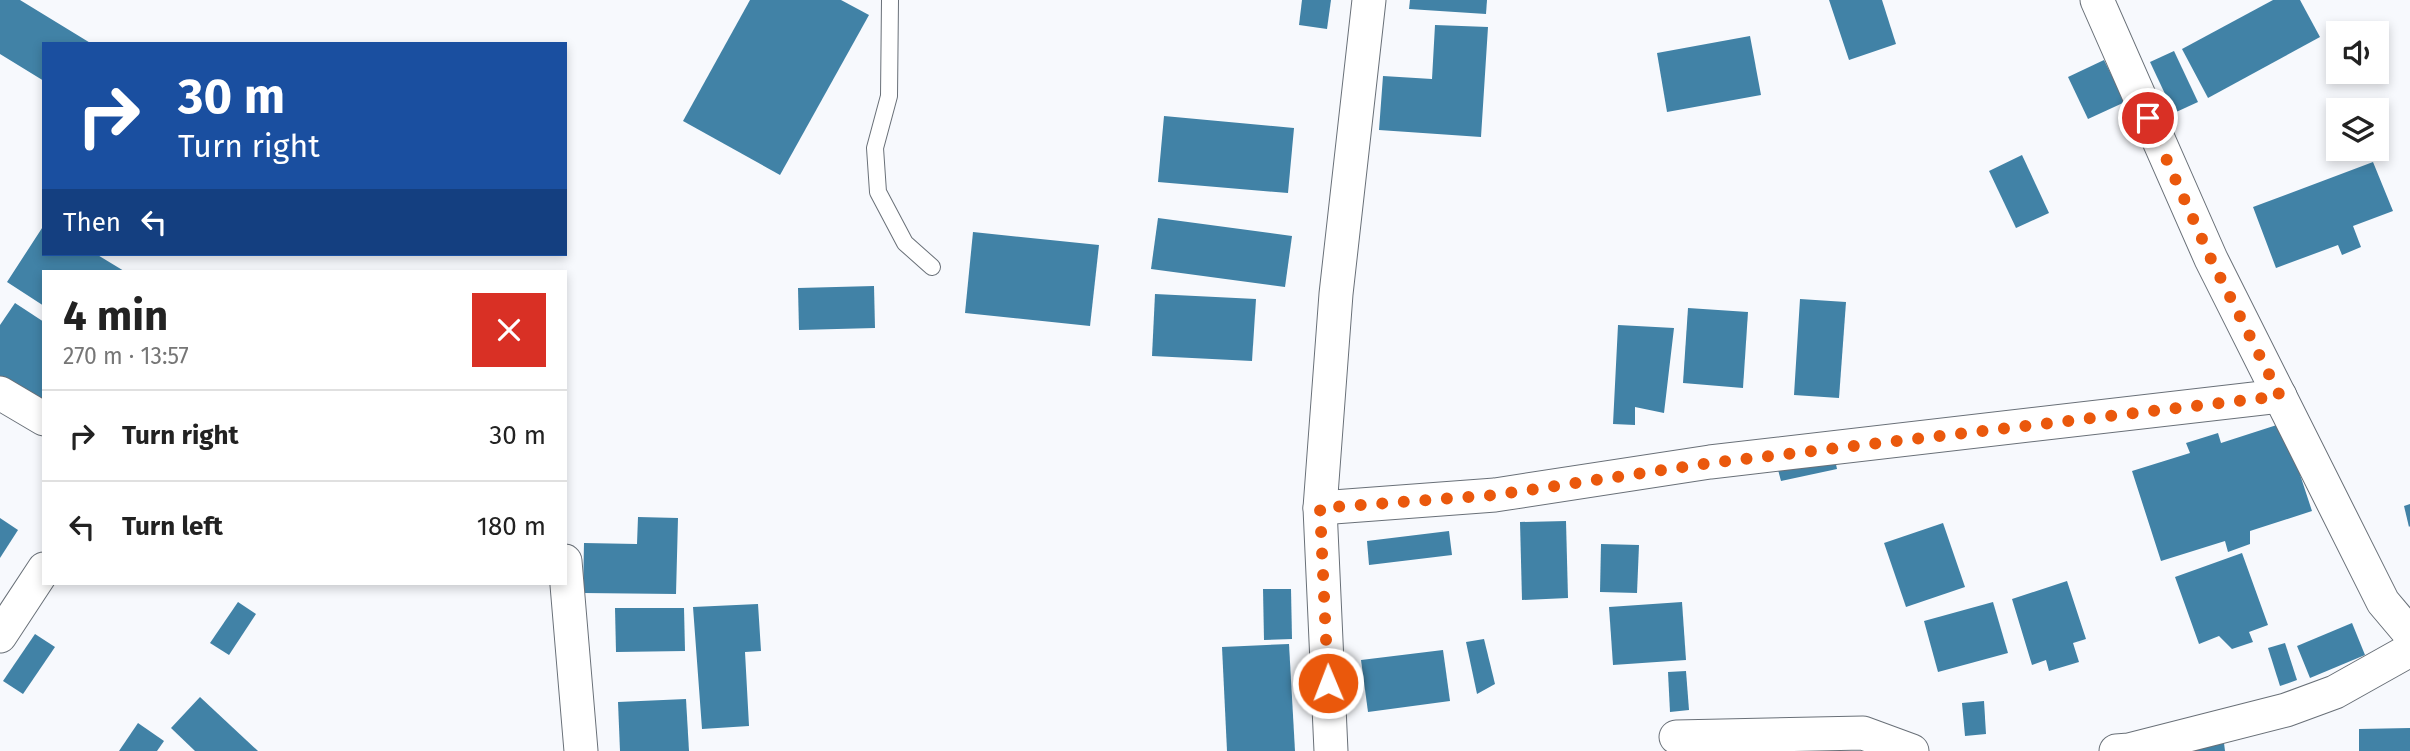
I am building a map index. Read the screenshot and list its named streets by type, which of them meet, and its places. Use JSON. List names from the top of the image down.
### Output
{
  "page": {
    "turn": ["30 m", "Turn right"],
    "then": "Then",
    "heading": ["4 min", "270 m · 13:57"],
    "list": [
      {
        "name": "Turn right",
        "value": "30 m"
      },
      {
        "name": "Turn left",
        "value": "180 m"
      }
    ]
  }
}
